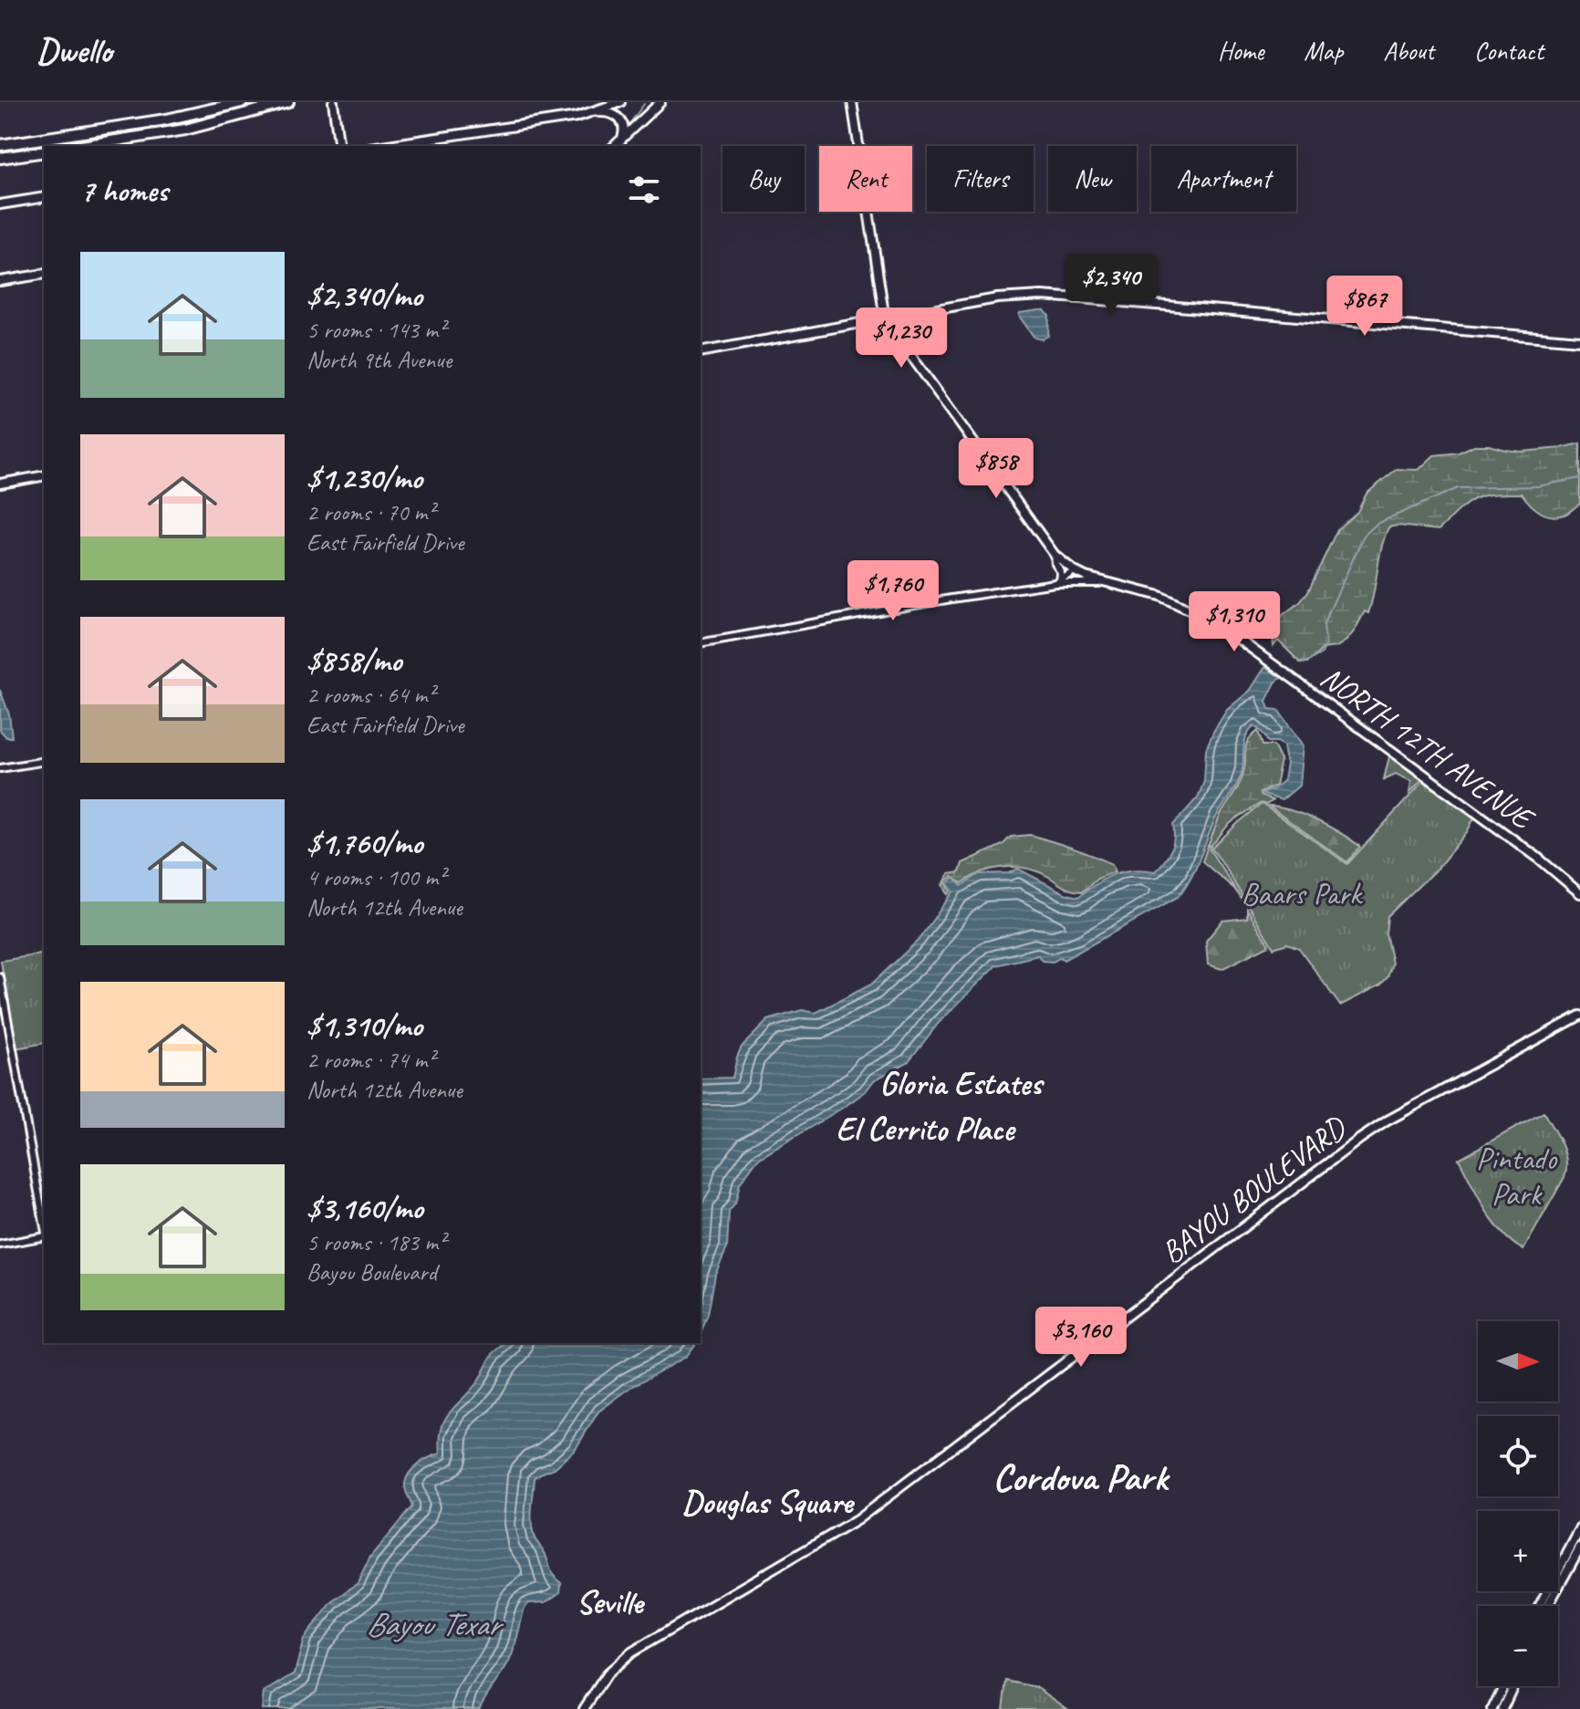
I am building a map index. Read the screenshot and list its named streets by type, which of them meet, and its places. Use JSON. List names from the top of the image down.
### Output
{
  "streets": {
    "main road": ["NORTH 12TH AVENUE", "BAYOU BOULEVARD"]
  },
  "districts": [
    "Gloria Estates",
    "El Cerrito Place",
    "Cordova Park",
    "Douglas Square",
    "Seville"
  ],
  "water": ["Bayou Texar"],
  "parks": ["Baars Park", "Pintado Park"],
  "north": "right",
  "page": {
    "header": "Dwello",
    "nav": [
      "Home",
      "Map",
      "About",
      "Contact"
    ],
    "chip": [
      "Buy",
      "Rent",
      "Filters",
      "New",
      "Apartment"
    ],
    "heading": "7 homes",
    "list": [
      {
        "name": "$2,340/mo",
        "note": "5 rooms · 143 m² · North 9th Avenue"
      },
      {
        "name": "$1,230/mo",
        "note": "2 rooms · 70 m² · East Fairfield Drive"
      },
      {
        "name": "$858/mo",
        "note": "2 rooms · 64 m² · East Fairfield Drive"
      },
      {
        "name": "$1,760/mo",
        "note": "4 rooms · 100 m² · North 12th Avenue"
      },
      {
        "name": "$1,310/mo",
        "note": "2 rooms · 74 m² · North 12th Avenue"
      },
      {
        "name": "$3,160/mo",
        "note": "5 rooms · 183 m² · Bayou Boulevard"
      }
    ],
    "price": [
      "$2,340",
      "$867",
      "$1,230",
      "$858",
      "$1,760",
      "$1,310",
      "$3,160"
    ],
    "map_buttons": ["+", "−"]
  }
}
